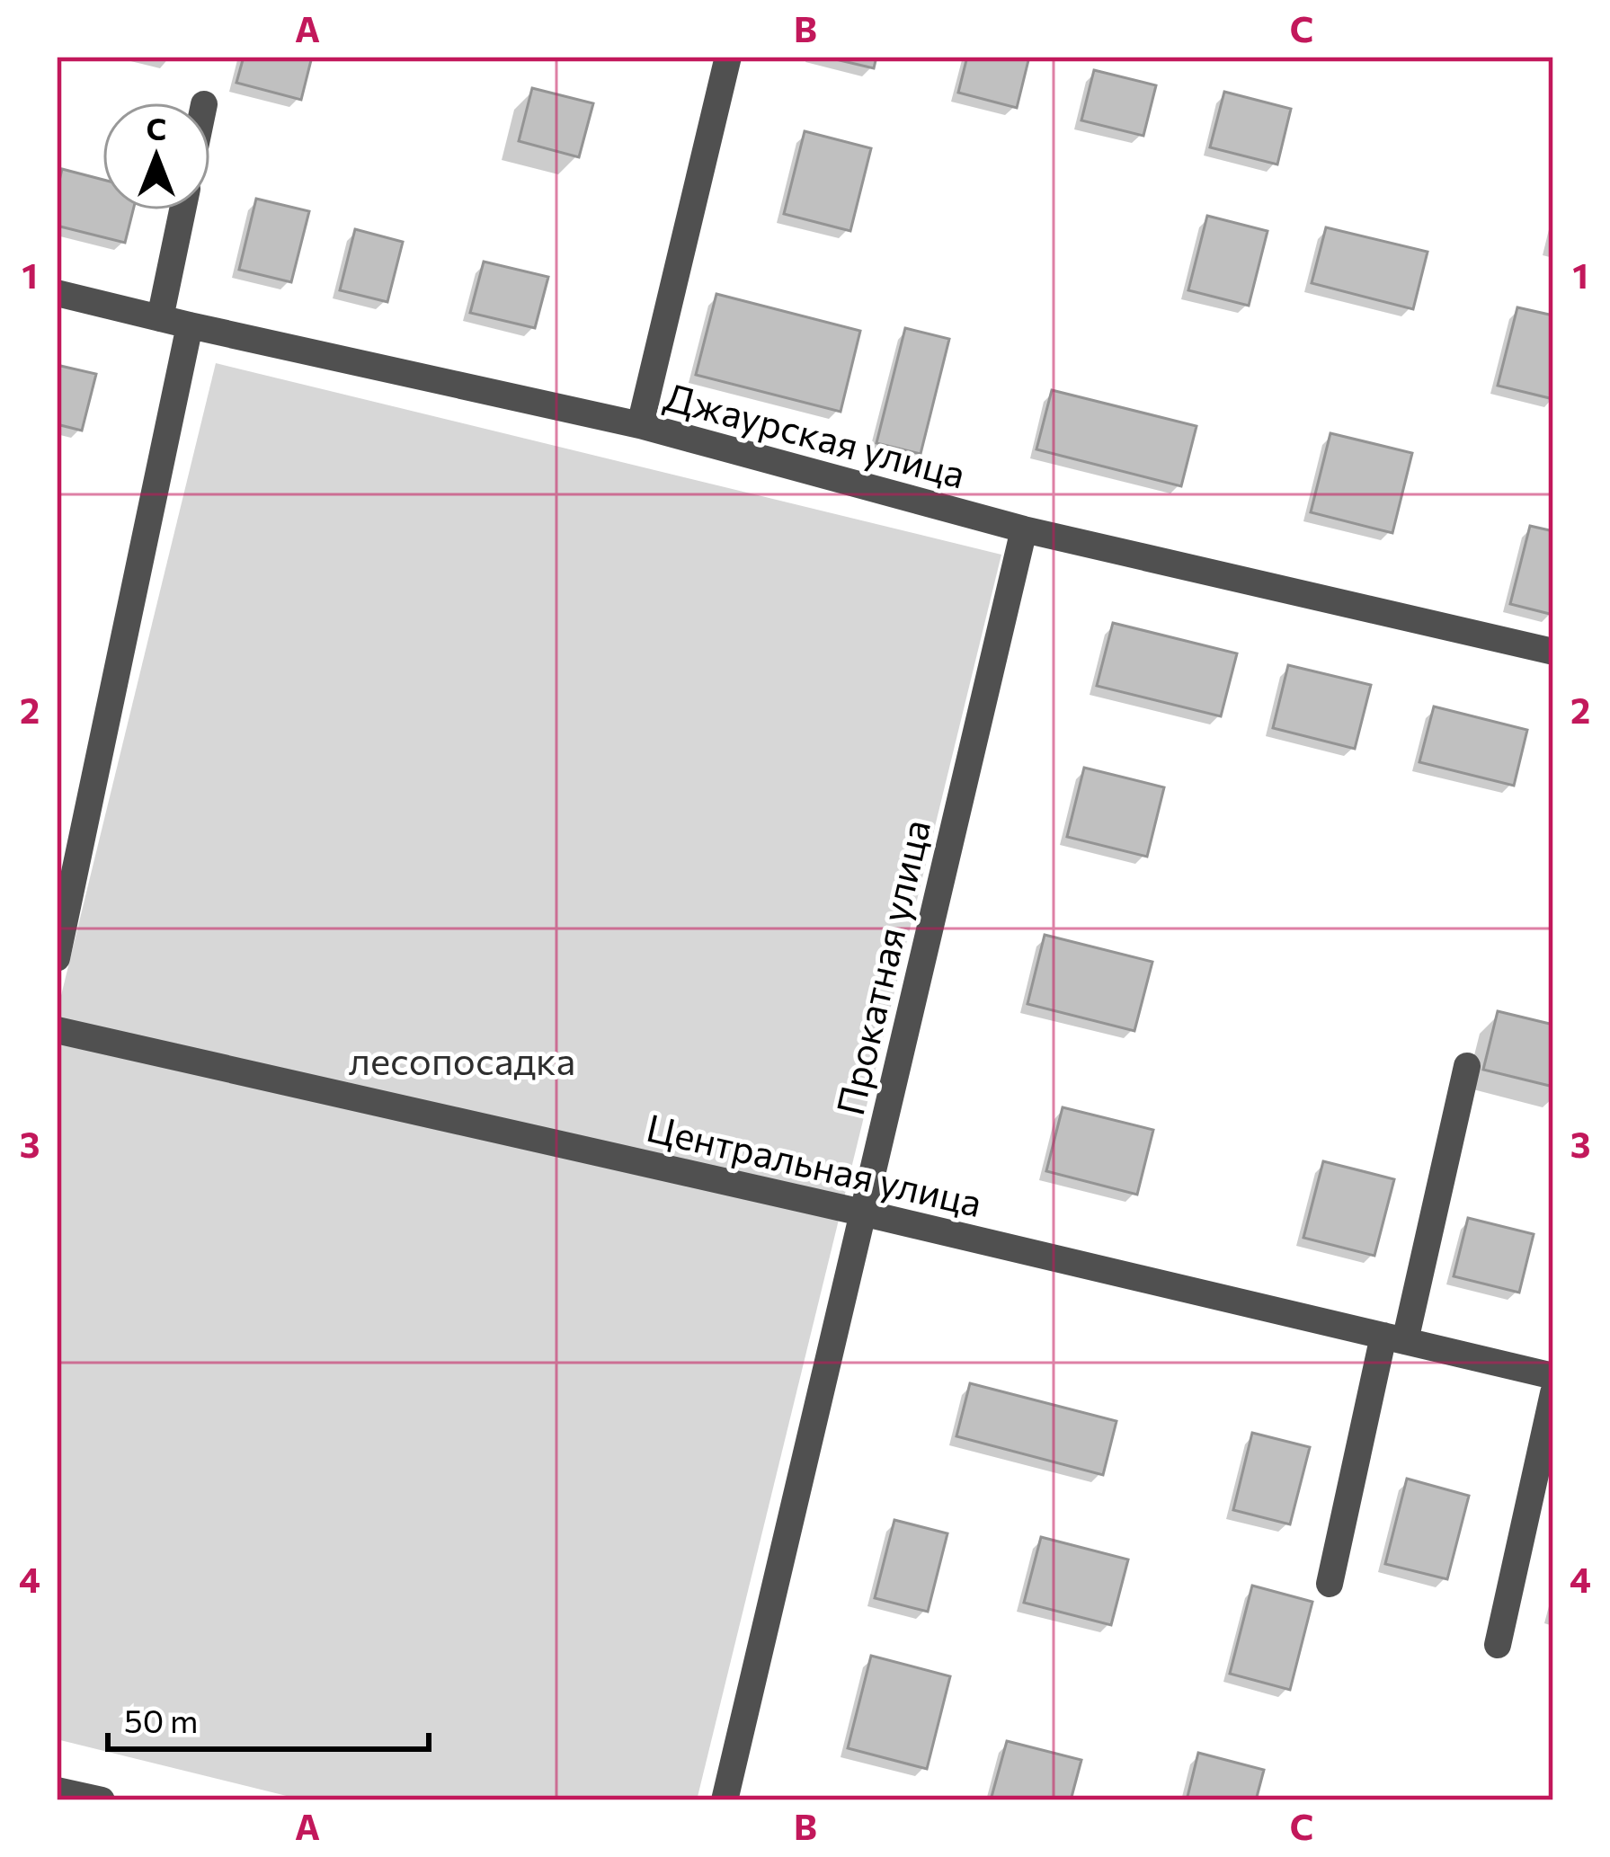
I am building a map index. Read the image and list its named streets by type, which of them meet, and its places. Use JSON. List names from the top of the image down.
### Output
{
  "streets": {
    "street": ["Джаурская улица", "Прокатная улица", "Центральная улица"]
  },
  "crossings": [
    ["Джаурская улица", "Прокатная улица"],
    ["Прокатная улица", "Центральная улица"]
  ],
  "parks": ["лесопосадка"],
  "scale_bar": "50 m",
  "north": "top",
  "grid": {
    "columns": ["A", "B", "C"],
    "rows": [
      "1",
      "2",
      "3",
      "4"
    ]
  }
}
